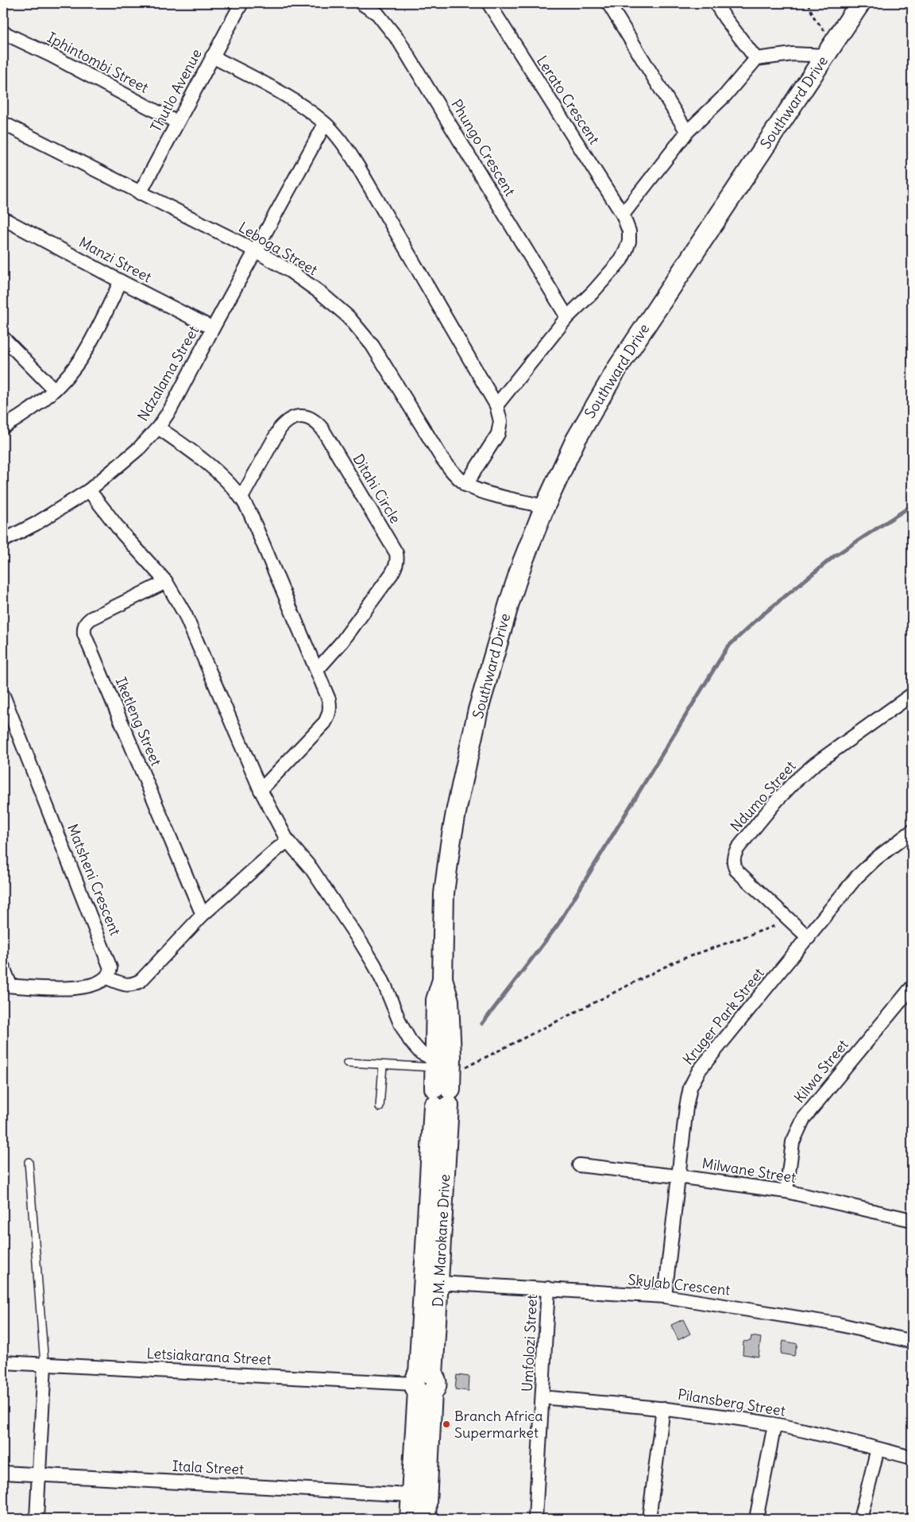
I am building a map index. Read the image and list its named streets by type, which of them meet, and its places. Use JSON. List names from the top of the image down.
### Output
{
  "streets": {
    "main road": ["Southward Drive", "D.M. Marokane Drive"],
    "street": [
      "Iphintombi Street",
      "Thutlo Avenue",
      "Lerato Crescent",
      "Phungo Crescent",
      "Leboga Street",
      "Manzi Street",
      "Ndzalama Street",
      "Ditahi Circle",
      "Iketleng Street",
      "Ndumo Street",
      "Matsheni Crescent",
      "Kruger Park Street",
      "Kilwa Street",
      "Milwane Street",
      "Skylab Crescent",
      "Umfolozi Street",
      "Letsiakarana Street",
      "Pilansberg Street",
      "Itala Street"
    ]
  },
  "crossings": [
    ["Iphintombi Street", "Thutlo Avenue"],
    ["Thutlo Avenue", "Leboga Street"],
    ["Lerato Crescent", "Phungo Crescent"],
    ["Southward Drive", "D.M. Marokane Drive"],
    ["Leboga Street", "Ndzalama Street"],
    ["Manzi Street", "Ndzalama Street"],
    ["Ndumo Street", "Kruger Park Street"],
    ["Kruger Park Street", "Milwane Street"],
    ["Kruger Park Street", "Skylab Crescent"],
    ["Kilwa Street", "Milwane Street"],
    ["D.M. Marokane Drive", "Skylab Crescent"],
    ["D.M. Marokane Drive", "Letsiakarana Street"],
    ["D.M. Marokane Drive", "Itala Street"],
    ["Skylab Crescent", "Umfolozi Street"],
    ["Umfolozi Street", "Pilansberg Street"]
  ],
  "places": ["Branch Africa Supermarket"]
}
